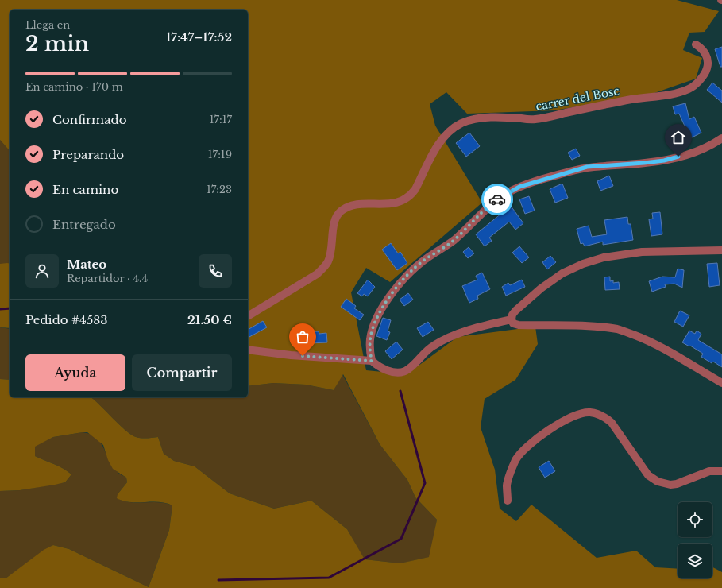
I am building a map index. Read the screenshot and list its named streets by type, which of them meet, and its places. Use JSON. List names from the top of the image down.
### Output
{
  "streets": {
    "street": ["carrer del Bosc"]
  },
  "page": {
    "heading": ["2 min", "Llega en", "17:47–17:52"],
    "panel": [
      "Mateo",
      "Repartidor · 4.4",
      "Pedido #4583",
      "21.50 €"
    ],
    "bar": "En camino · 170 m",
    "list": [
      ["Confirmado", "17:17"],
      ["Preparando", "17:19"],
      ["En camino", "17:23"],
      "Entregado"
    ],
    "buttons": ["Ayuda", "Compartir"]
  }
}
